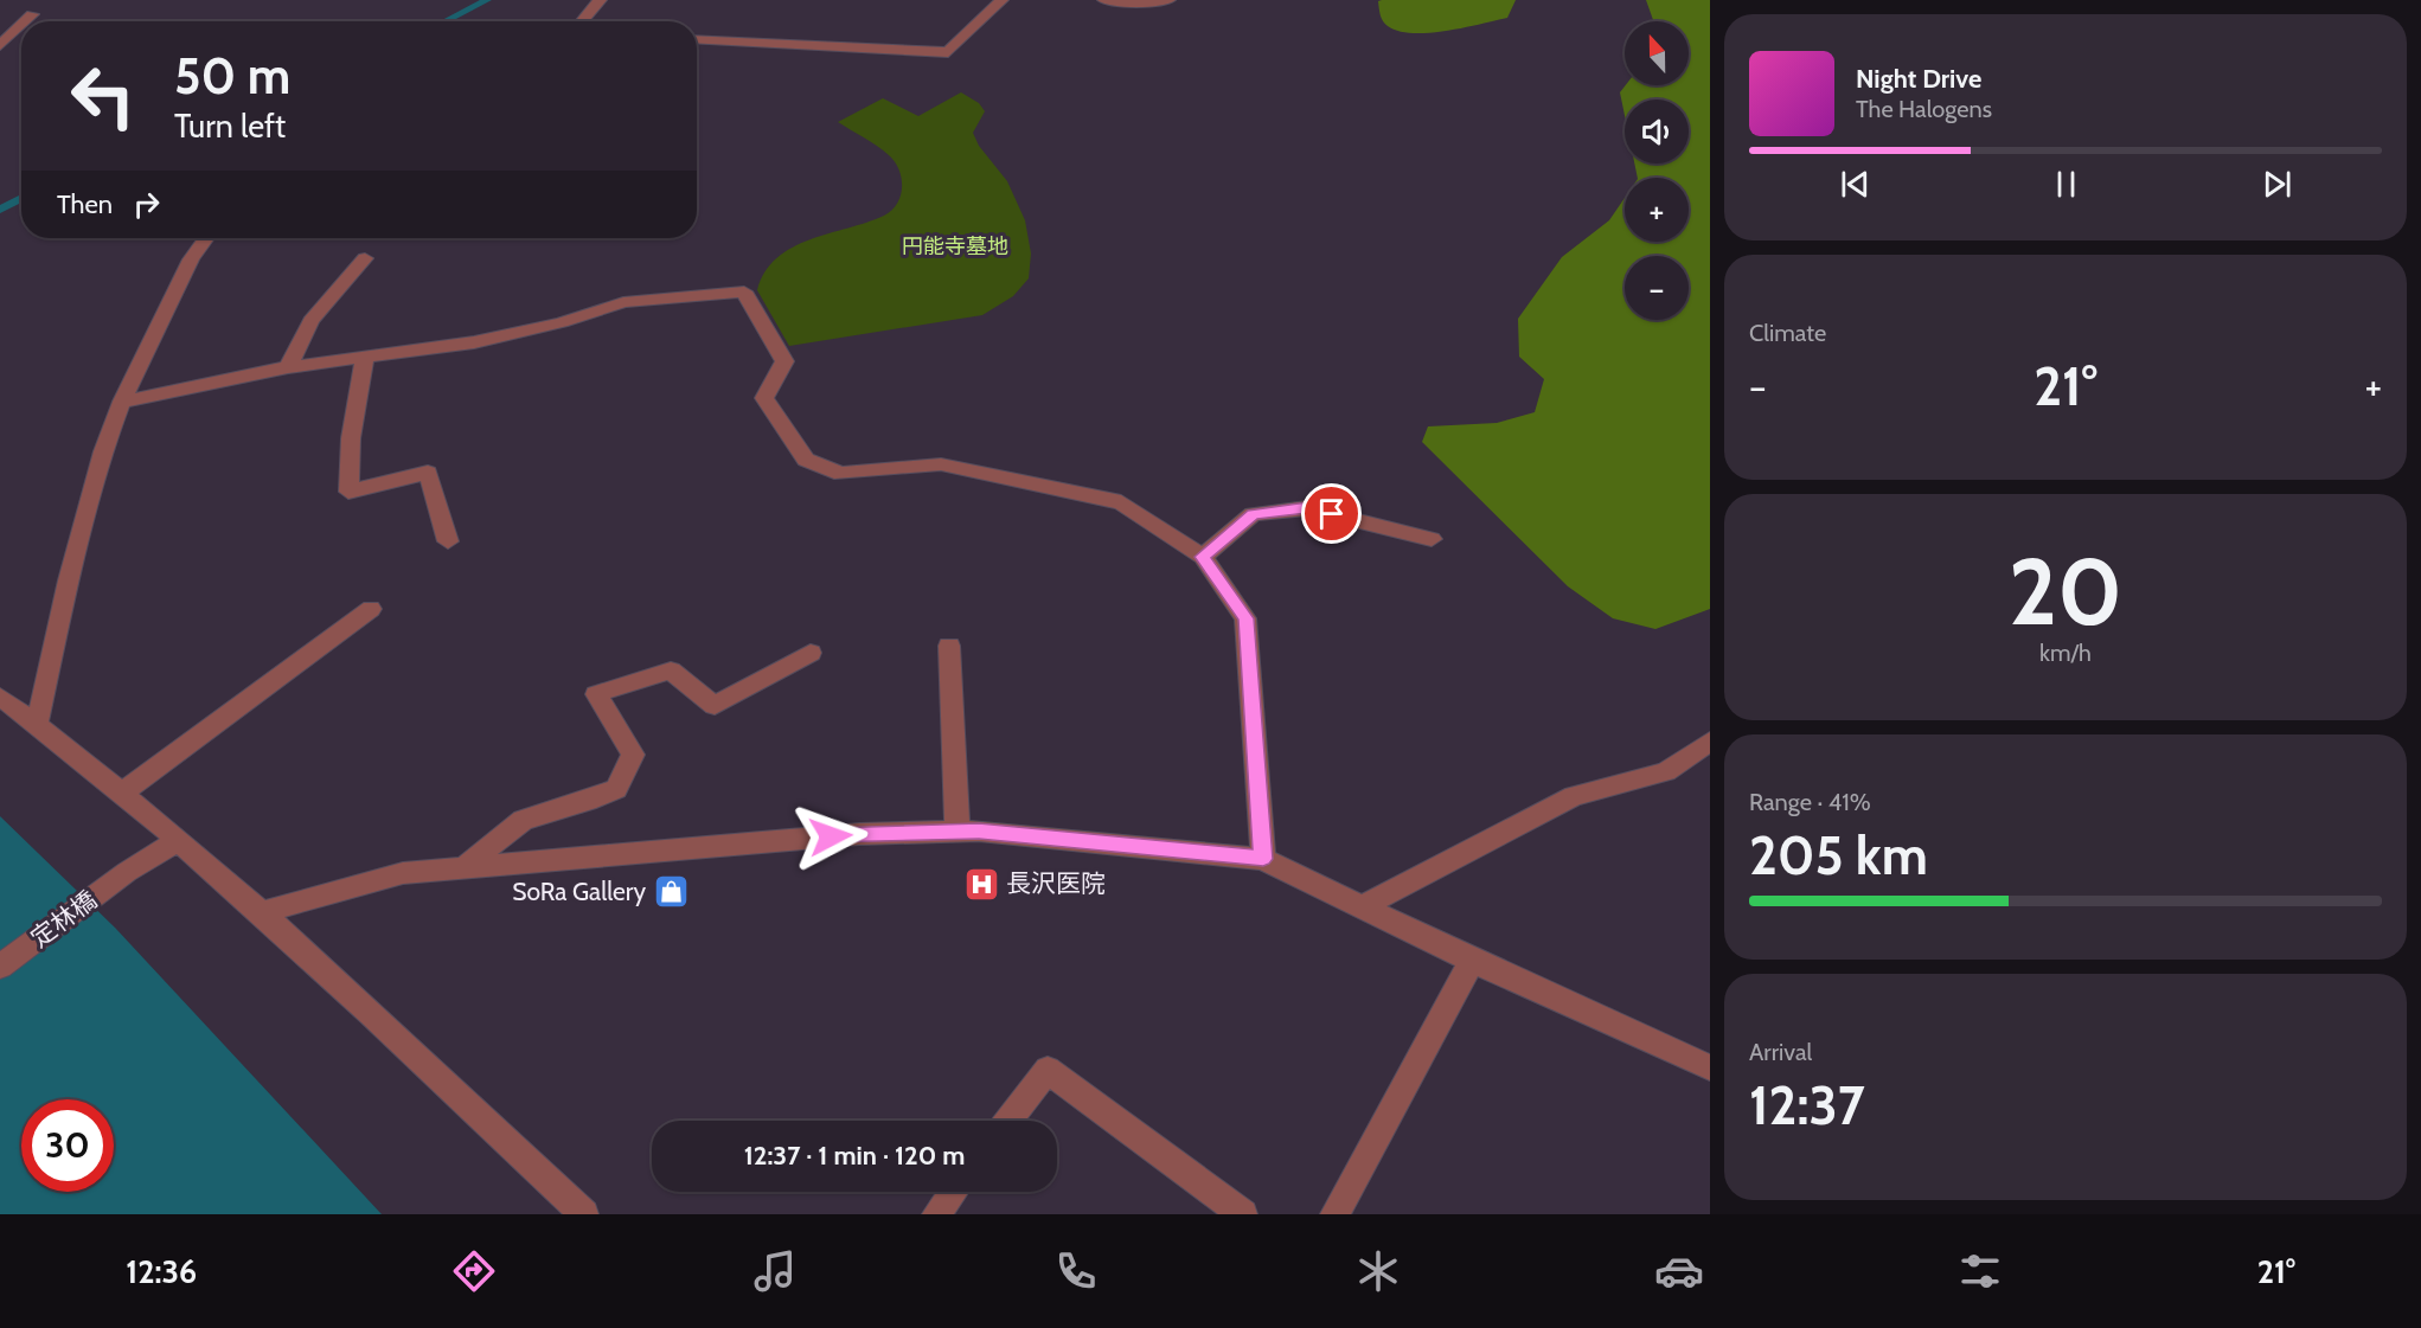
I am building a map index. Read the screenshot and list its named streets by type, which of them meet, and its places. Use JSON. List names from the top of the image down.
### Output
{
  "streets": {
    "street": ["定林橋"]
  },
  "parks": ["円能寺墓地"],
  "places": {
    "hospital": ["長沢医院"],
    "shop": ["SoRa Gallery"]
  },
  "north": "top",
  "page": {
    "map_buttons": ["+", "−"],
    "turn": ["50 m", "Turn left"],
    "song": ["Night Drive", "The Halogens"],
    "then": "Then",
    "tile": [
      "Climate",
      ["20", "km/h"],
      ["Range · 41%", "205 km"],
      ["Arrival", "12:37"]
    ],
    "heat": ["−", "21°", "+"],
    "limit": "30",
    "trip": "12:37 · 1 min · 120 m",
    "tabs": ["12:36", "21°"]
  }
}
